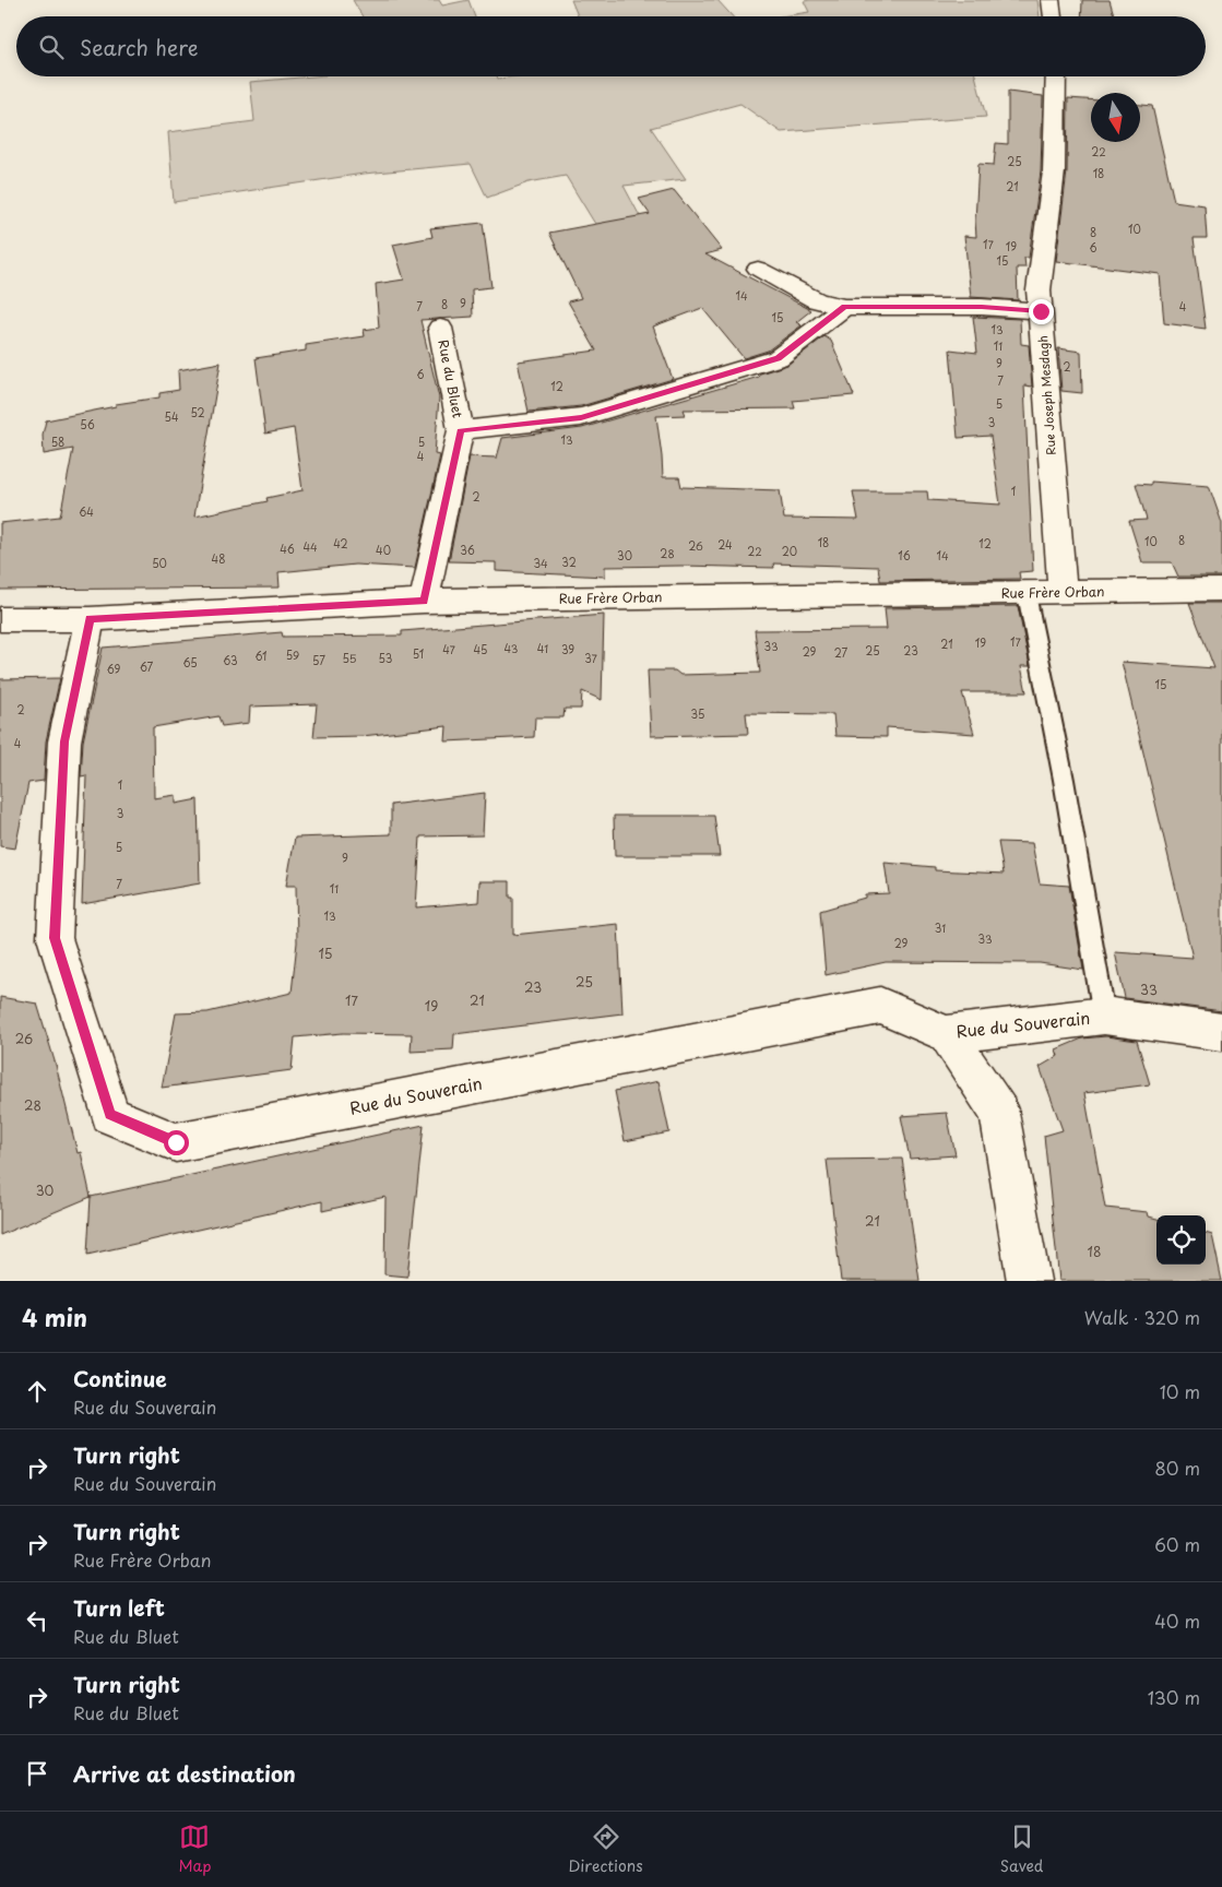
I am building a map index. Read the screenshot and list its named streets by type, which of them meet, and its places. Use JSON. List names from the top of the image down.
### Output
{
  "streets": {
    "street": [
      "Rue du Bluet",
      "Rue Joseph Mesdagh",
      "Rue Frère Orban",
      "Rue du Souverain"
    ]
  },
  "crossings": [
    ["Rue du Bluet", "Rue Frère Orban"],
    ["Rue Joseph Mesdagh", "Rue Frère Orban"],
    ["Rue Frère Orban", "Rue du Souverain"]
  ],
  "house_numbers": [
    "22",
    "25",
    "18",
    "21",
    "10",
    "8",
    "17",
    "19",
    "6",
    "15",
    "14",
    "9",
    "8",
    "7",
    "4",
    "15",
    "13",
    "11",
    "9",
    "2",
    "6",
    "7",
    "12",
    "5",
    "52",
    "54",
    "3",
    "56",
    "13",
    "58",
    "5",
    "4",
    "1",
    "2",
    "64",
    "8",
    "10",
    "18",
    "42",
    "12",
    "24",
    "26",
    "44",
    "46",
    "40",
    "36",
    "22",
    "20",
    "28",
    "30",
    "16",
    "14",
    "48",
    "32",
    "50",
    "34",
    "17",
    "19",
    "21",
    "33",
    "43",
    "41",
    "47",
    "45",
    "39",
    "25",
    "23",
    "29",
    "27",
    "51",
    "59",
    "61",
    "55",
    "53",
    "37",
    "63",
    "57",
    "65",
    "67",
    "69",
    "15",
    "2",
    "35",
    "4",
    "1",
    "3",
    "5",
    "9",
    "7",
    "11",
    "13",
    "31",
    "33",
    "29",
    "15",
    "25",
    "23",
    "33",
    "17",
    "21",
    "19",
    "26",
    "28",
    "30",
    "21",
    "18"
  ],
  "north": "bottom",
  "page": {
    "search": "Search here",
    "heading": ["4 min", "Walk · 320 m"],
    "list": [
      ["Continue", "Rue du Souverain", "10 m"],
      ["Turn right", "Rue du Souverain", "80 m"],
      ["Turn right", "Rue Frère Orban", "60 m"],
      ["Turn left", "Rue du Bluet", "40 m"],
      ["Turn right", "Rue du Bluet", "130 m"],
      "Arrive at destination"
    ],
    "nav": ["Map", "Directions", "Saved"]
  }
}
